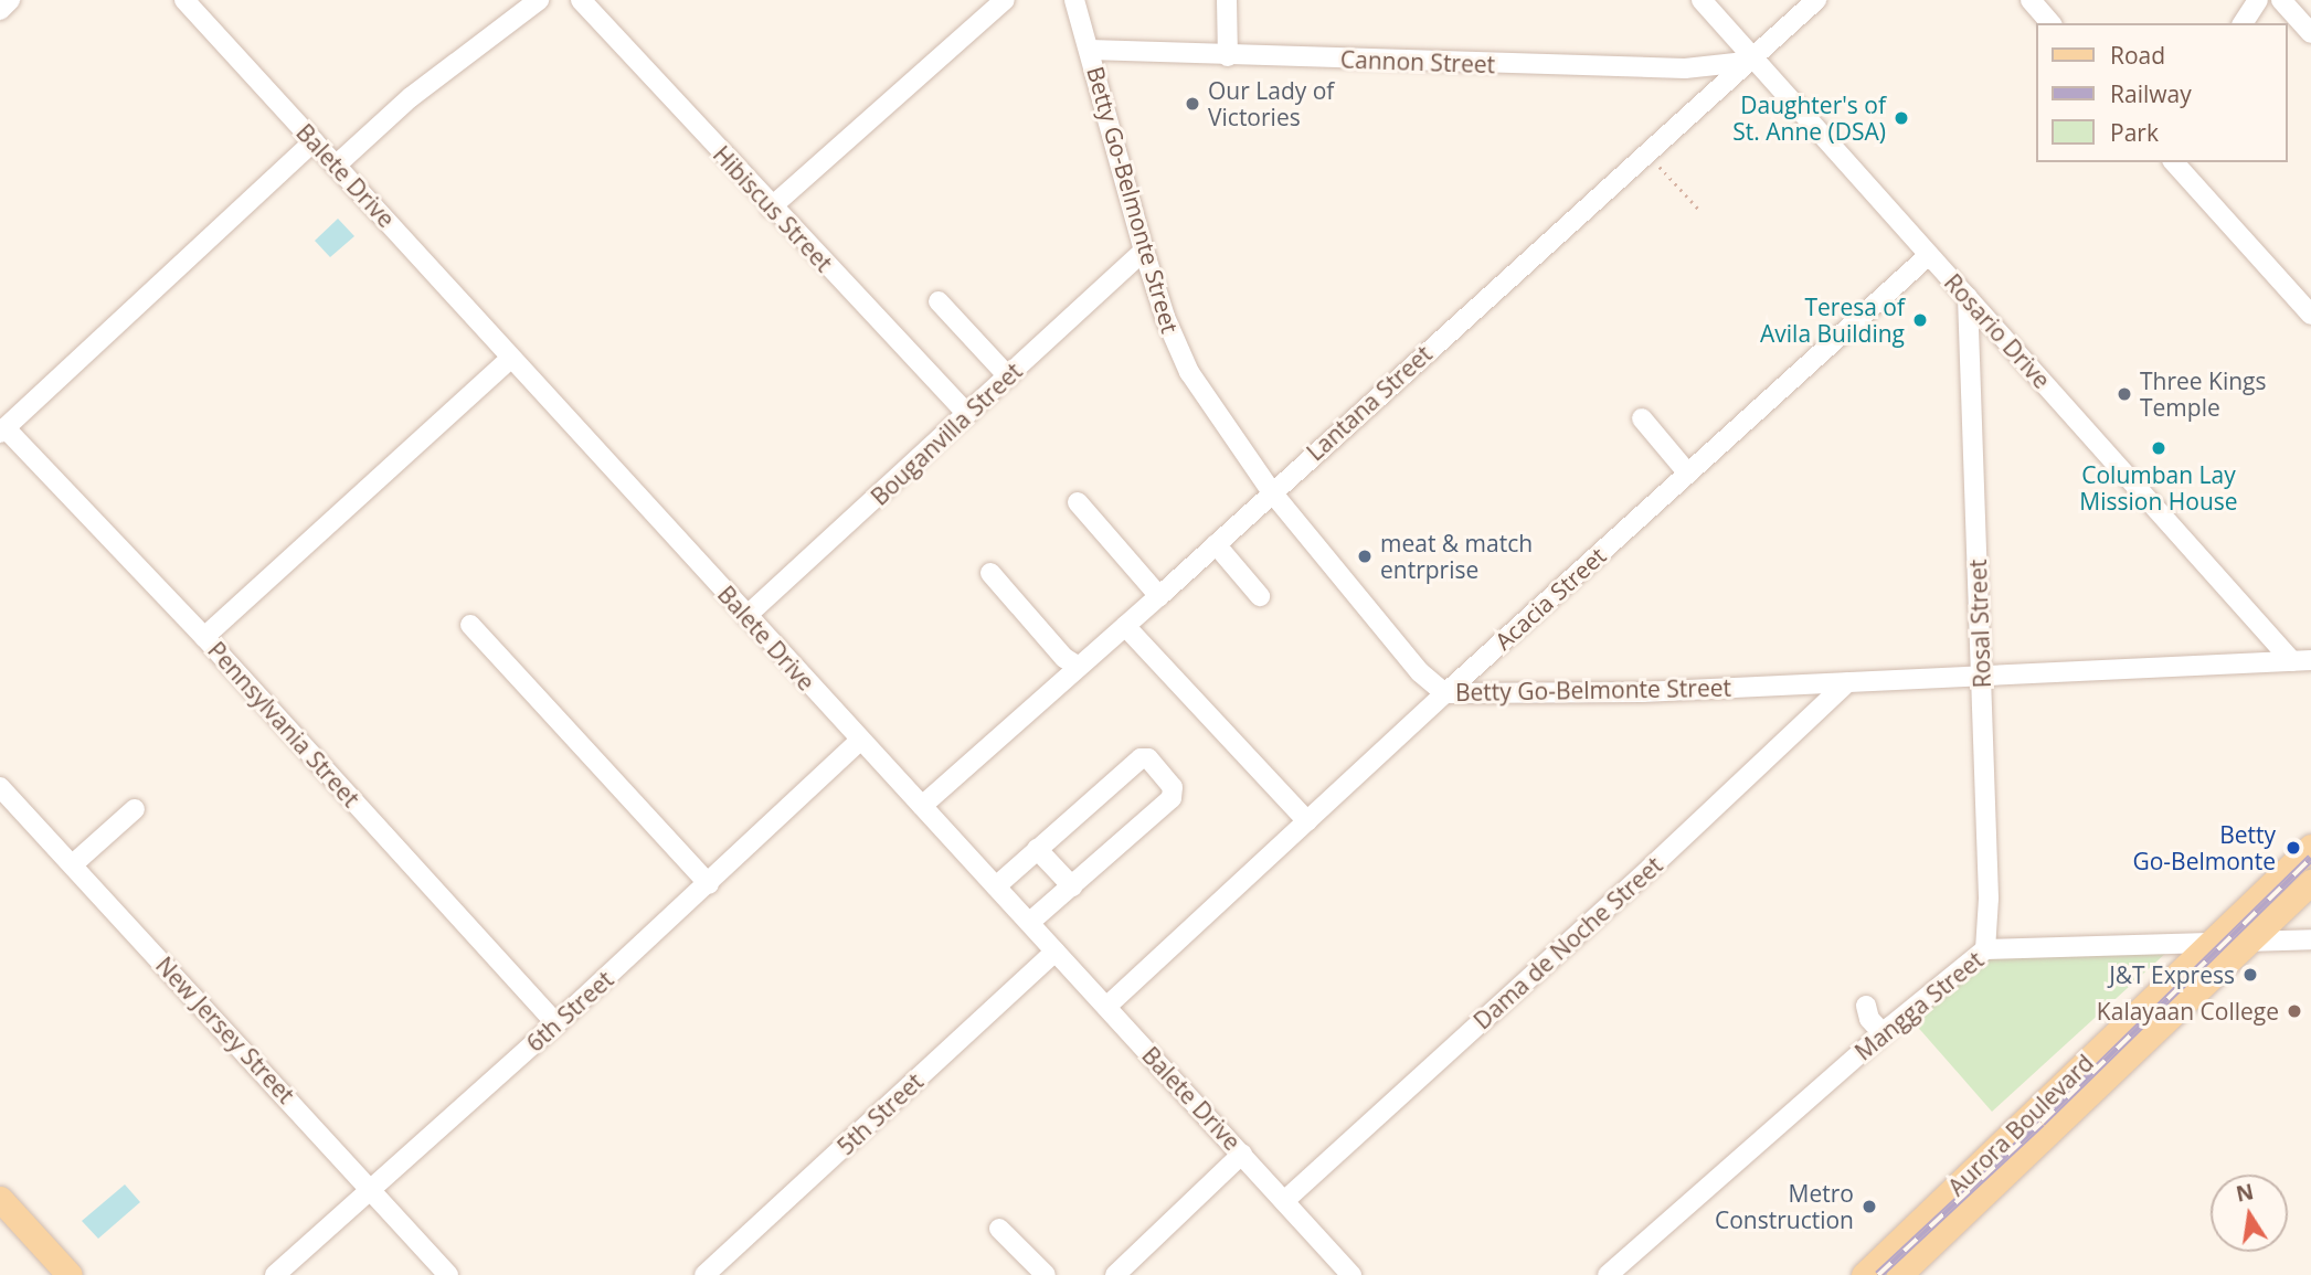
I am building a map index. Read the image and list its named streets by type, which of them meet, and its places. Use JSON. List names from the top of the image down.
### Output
{
  "streets": {
    "main road": ["Aurora Boulevard"],
    "street": [
      "Cannon Street",
      "Balete Drive",
      "Betty Go-Belmonte Street",
      "Hibiscus Street",
      "Rosario Drive",
      "Lantana Street",
      "Bouganvilla Street",
      "Acacia Street",
      "Rosal Street",
      "Pennsylvania Street",
      "Dama de Noche Street",
      "Mangga Street",
      "6th Street",
      "New Jersey Street",
      "5th Street"
    ]
  },
  "crossings": [
    ["Cannon Street", "Betty Go-Belmonte Street"],
    ["Cannon Street", "Rosario Drive"],
    ["Cannon Street", "Lantana Street"],
    ["Balete Drive", "Lantana Street"],
    ["Balete Drive", "Bouganvilla Street"],
    ["Balete Drive", "Acacia Street"],
    ["Balete Drive", "Dama de Noche Street"],
    ["Balete Drive", "6th Street"],
    ["Balete Drive", "5th Street"],
    ["Betty Go-Belmonte Street", "Rosario Drive"],
    ["Betty Go-Belmonte Street", "Lantana Street"],
    ["Betty Go-Belmonte Street", "Bouganvilla Street"],
    ["Betty Go-Belmonte Street", "Acacia Street"],
    ["Betty Go-Belmonte Street", "Rosal Street"],
    ["Betty Go-Belmonte Street", "Dama de Noche Street"],
    ["Hibiscus Street", "Bouganvilla Street"],
    ["Rosario Drive", "Lantana Street"],
    ["Rosario Drive", "Acacia Street"],
    ["Rosario Drive", "Rosal Street"],
    ["Rosal Street", "Mangga Street"],
    ["Pennsylvania Street", "6th Street"],
    ["Mangga Street", "Aurora Boulevard"],
    ["6th Street", "New Jersey Street"]
  ],
  "places": [
    "Our Lady of Victories",
    "Daughter's of St. Anne (DSA)",
    "Teresa of Avila Building",
    "Three Kings Temple",
    "Columban Lay Mission House",
    "meat & match entrprise",
    "Betty Go-Belmonte",
    "J&T Express",
    "Kalayaan College",
    "Metro Construction"
  ],
  "legend": ["Road", "Railway", "Park"],
  "north": "top"
}
